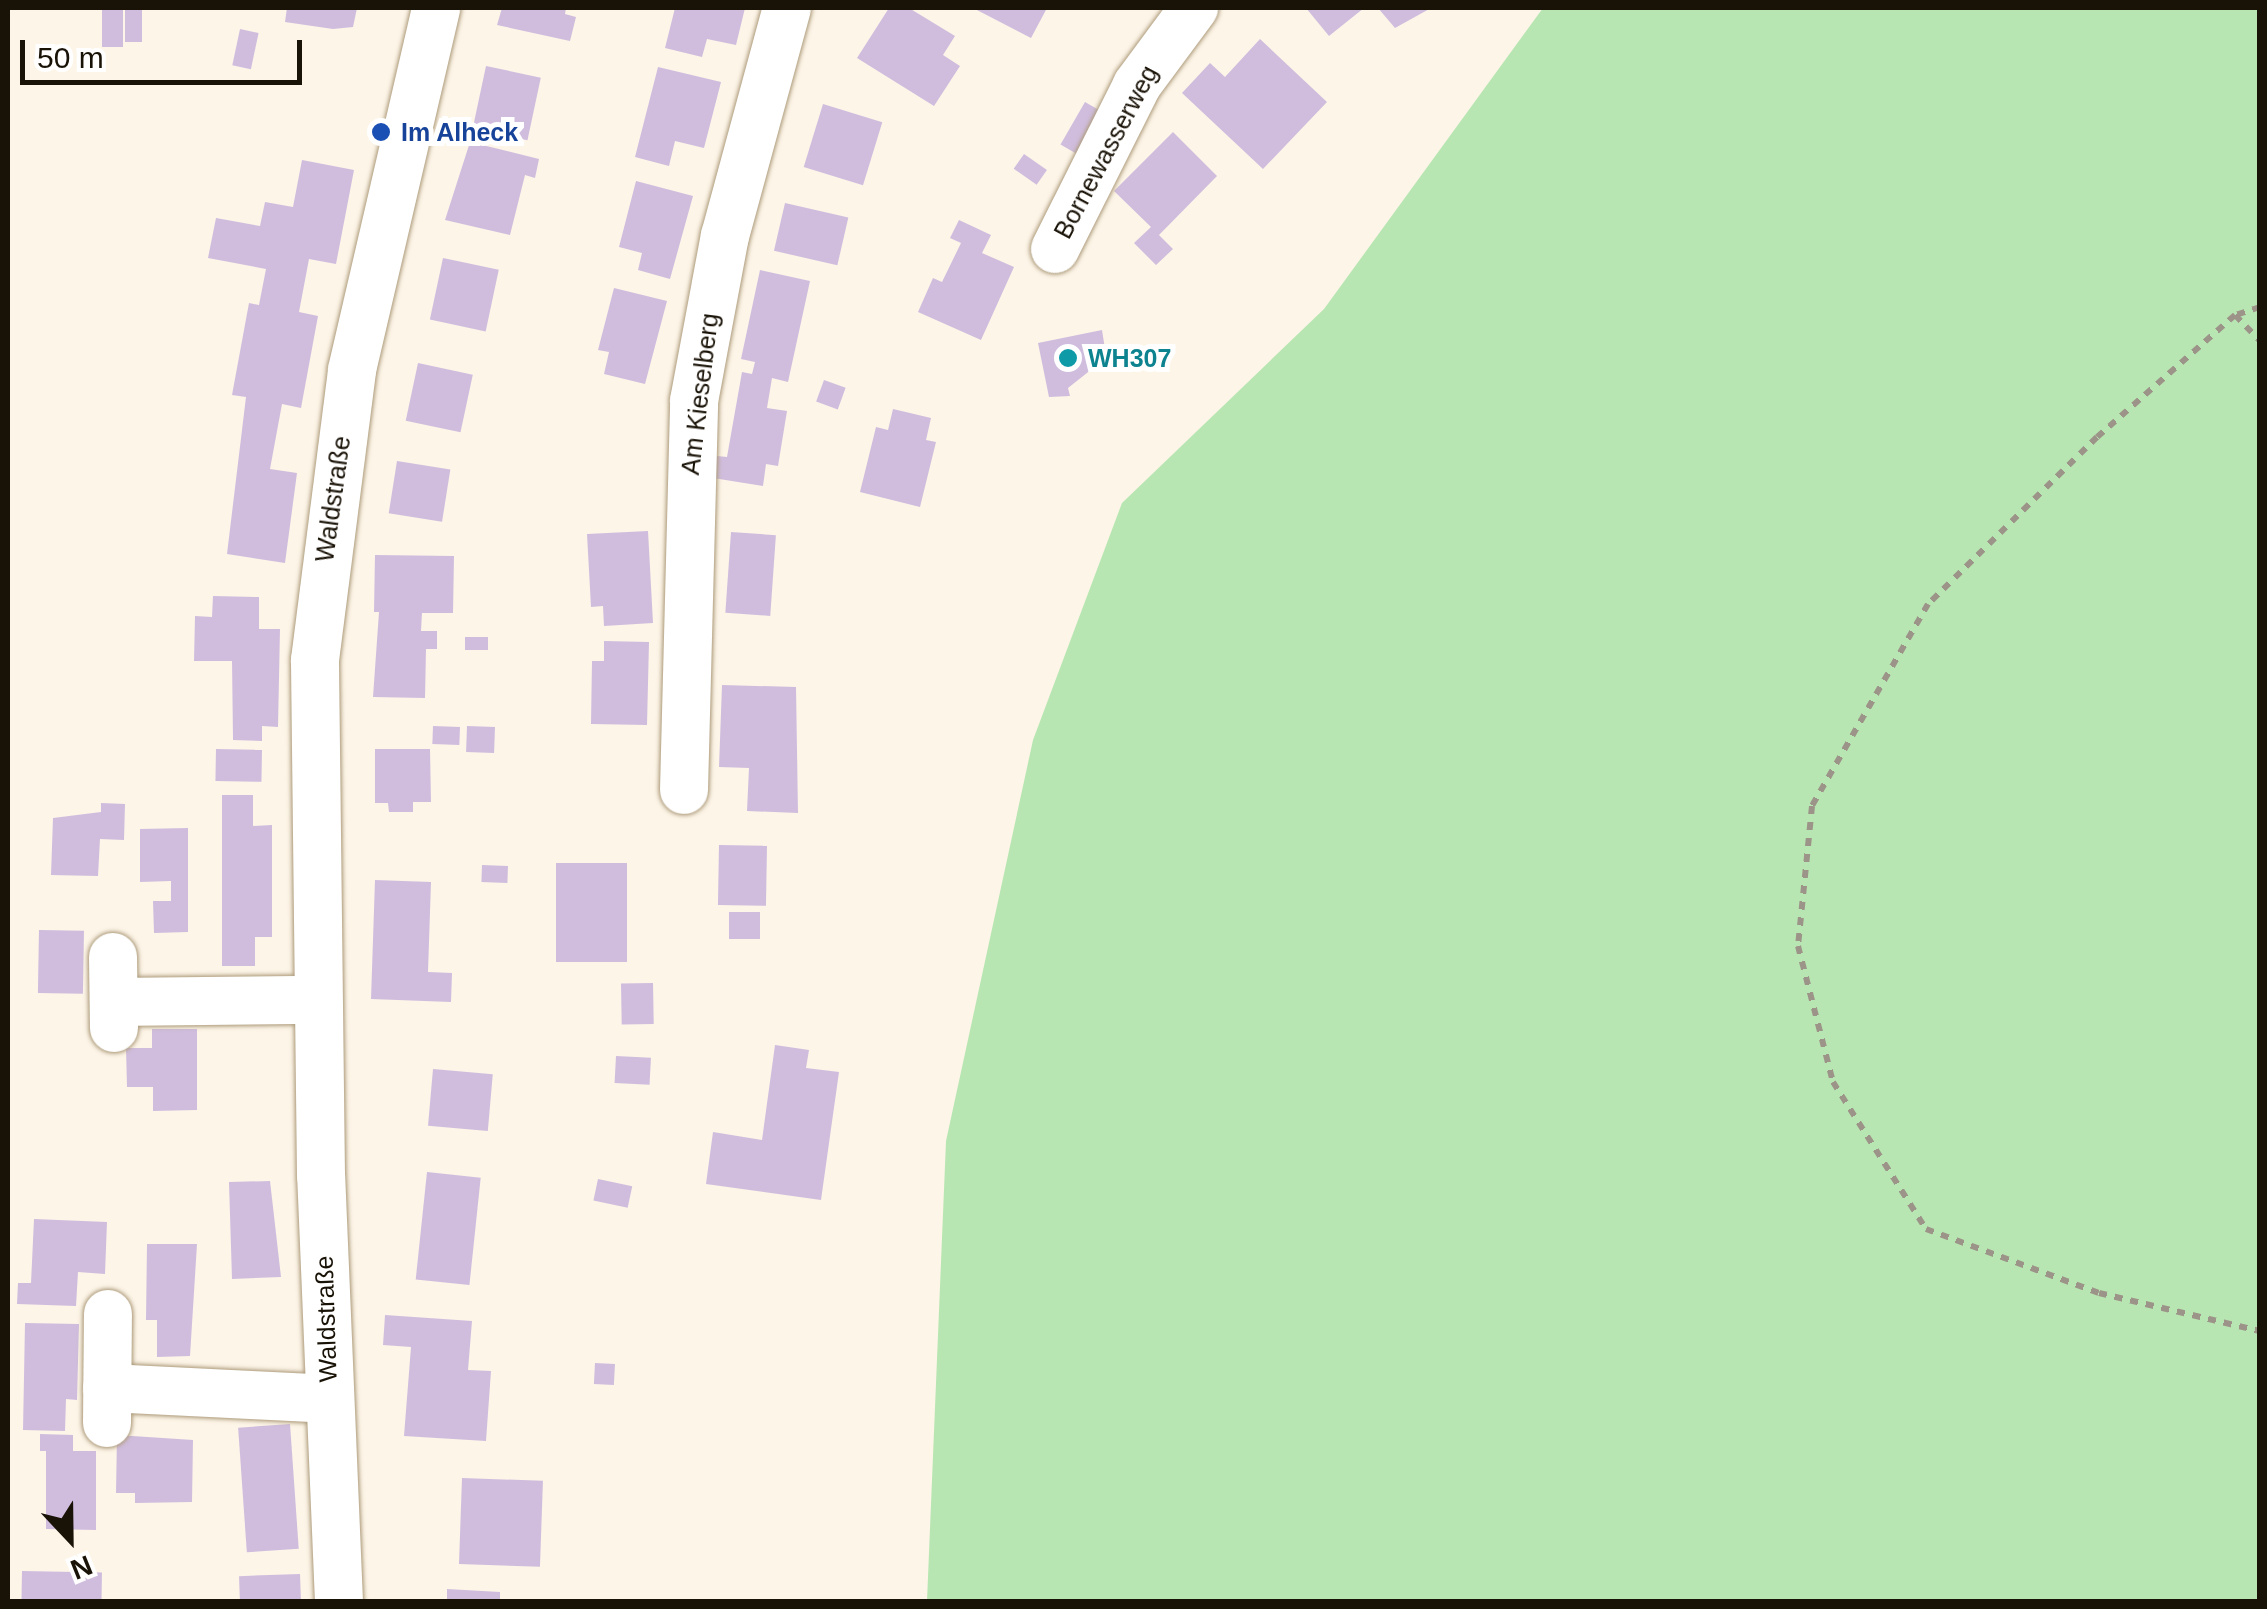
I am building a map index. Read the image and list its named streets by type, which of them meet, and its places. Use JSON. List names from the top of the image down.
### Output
{
  "streets": {
    "street": ["Bornewasserweg", "Am Kieselberg", "Waldstraße"]
  },
  "places": ["Im Alheck", "WH307"],
  "scale_bar": "50 m",
  "north": "bottom"
}
